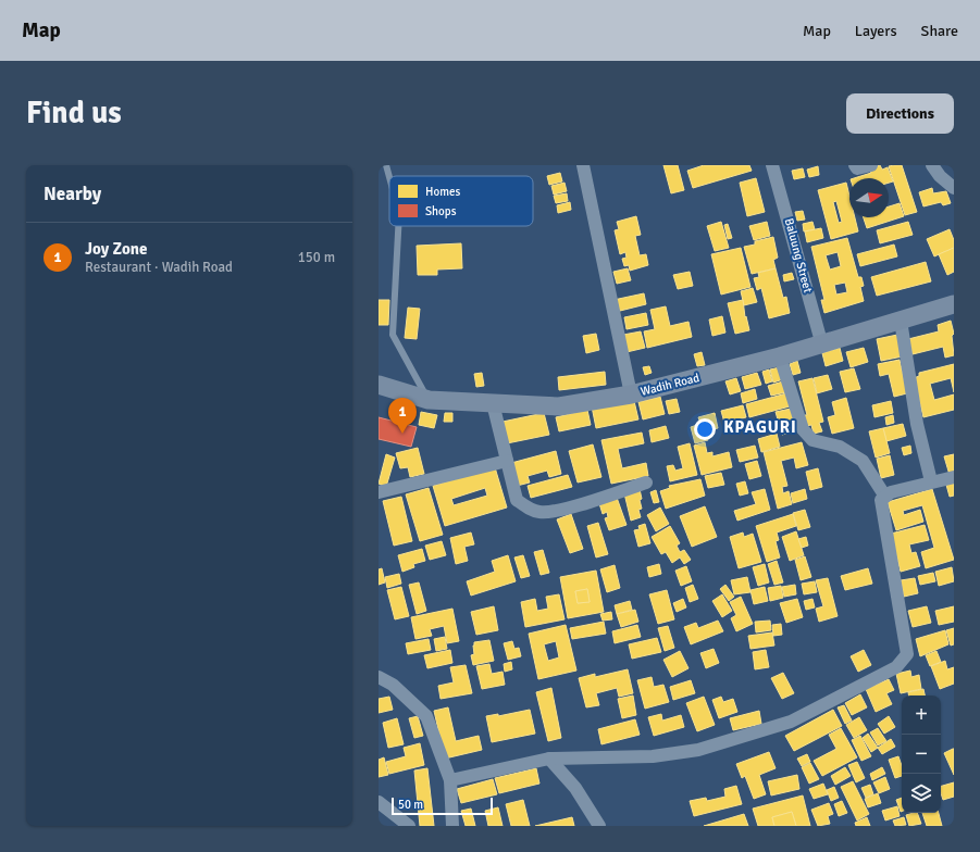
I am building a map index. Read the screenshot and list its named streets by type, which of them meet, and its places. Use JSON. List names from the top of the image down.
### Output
{
  "streets": {
    "street": ["Baluung Street", "Wadih Road"]
  },
  "crossings": [
    ["Baluung Street", "Wadih Road"]
  ],
  "districts": ["KPAGURI"],
  "legend": ["Homes", "Shops"],
  "scale_bar": "50 m",
  "north": "right",
  "page": {
    "header": "Map",
    "nav": ["Map", "Layers", "Share"],
    "buttons": "Directions",
    "title": "Find us",
    "heading": "Nearby",
    "list": [
      {
        "mark": "1",
        "name": "Joy Zone",
        "note": "Restaurant · Wadih Road",
        "value": "150 m"
      }
    ],
    "pins": "1",
    "map_buttons": ["+", "−"],
    "scale": "50 m"
  }
}
